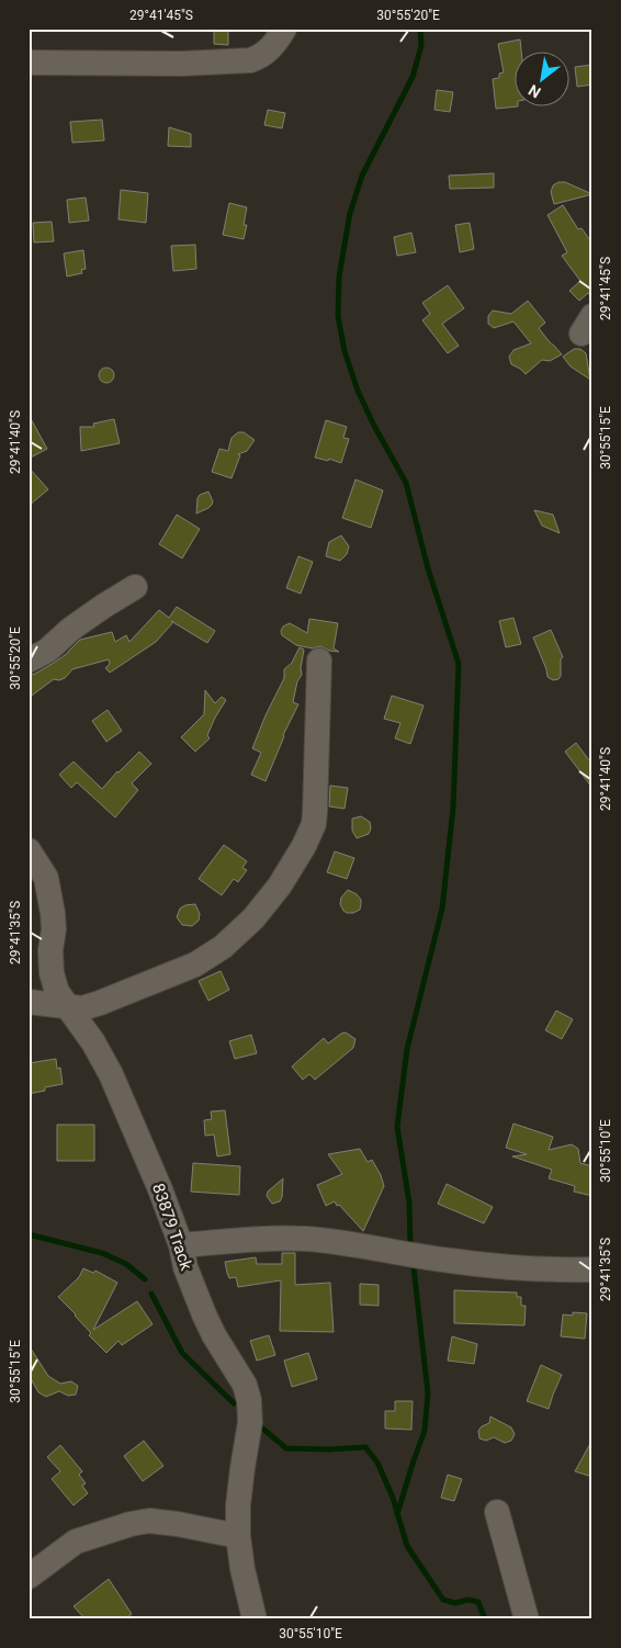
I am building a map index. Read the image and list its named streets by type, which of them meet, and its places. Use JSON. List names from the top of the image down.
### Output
{
  "streets": {
    "street": ["83879 Track"]
  },
  "north": "bottom left",
  "coordinates": [
    "29°41'45\"S",
    "30°55'20\"E",
    "30°55'15\"E",
    "29°41'40\"S",
    "29°41'35\"S",
    "30°55'10\"E"
  ]
}
